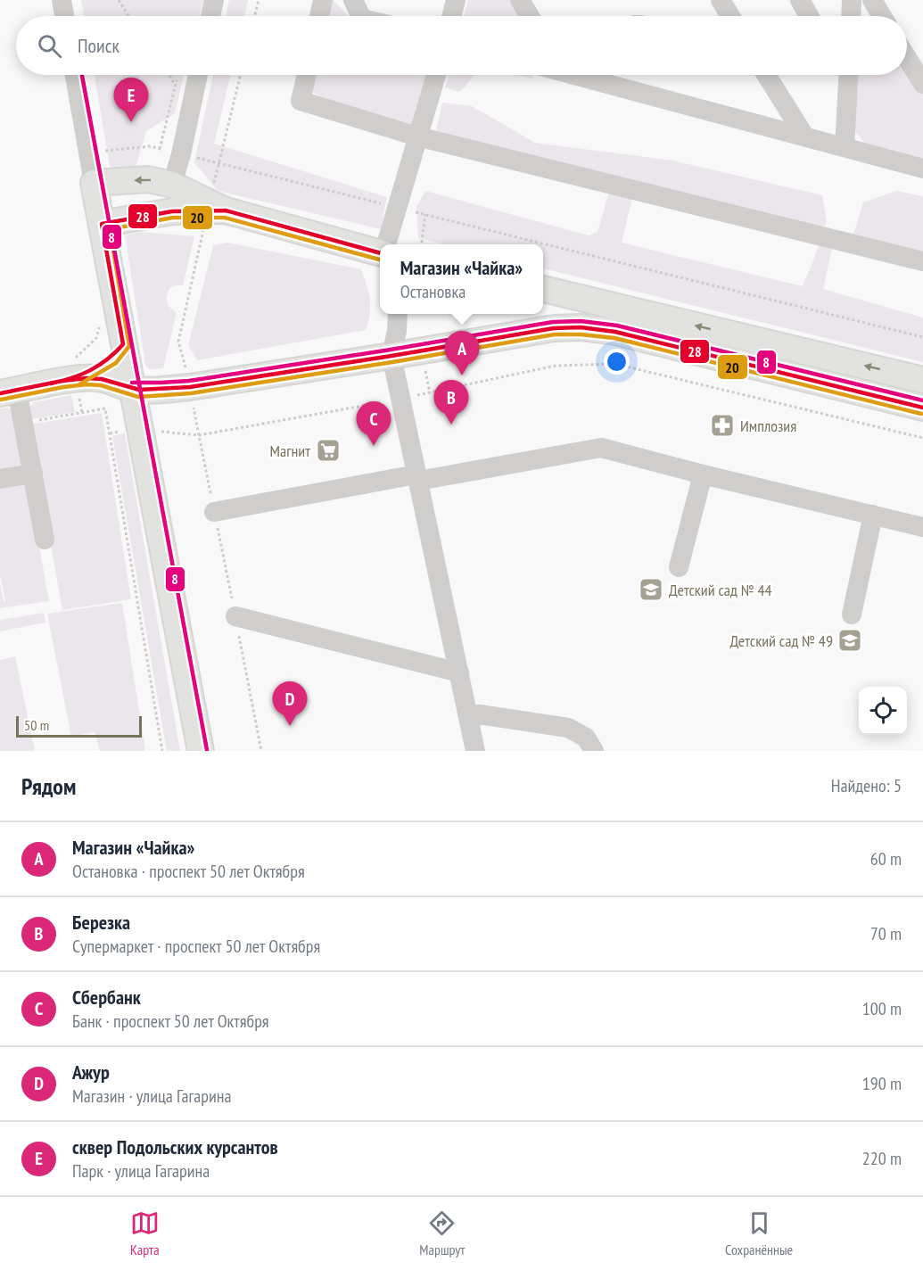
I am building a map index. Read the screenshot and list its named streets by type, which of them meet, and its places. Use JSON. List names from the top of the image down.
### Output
{
  "places": {
    "pharmacy": ["Имплозия"],
    "supermarket": ["Магнит"],
    "school or university": ["Детский сад № 44", "Детский сад № 49"]
  },
  "lines": ["transit line 8", "transit line 28", "transit line 20"],
  "scale_bar": "50 m",
  "page": {
    "search": "Поиск",
    "pins": [
      "E",
      "A",
      "B",
      "C",
      "D"
    ],
    "popup": ["Магазин «Чайка»", "Остановка"],
    "scale": "50 m",
    "heading": ["Рядом", "Найдено: 5"],
    "list": [
      {
        "mark": "A",
        "name": "Магазин «Чайка»",
        "note": "Остановка · проспект 50 лет Октября",
        "value": "60 m"
      },
      {
        "mark": "B",
        "name": "Березка",
        "note": "Супермаркет · проспект 50 лет Октября",
        "value": "70 m"
      },
      {
        "mark": "C",
        "name": "Сбербанк",
        "note": "Банк · проспект 50 лет Октября",
        "value": "100 m"
      },
      {
        "mark": "D",
        "name": "Ажур",
        "note": "Магазин · улица Гагарина",
        "value": "190 m"
      },
      {
        "mark": "E",
        "name": "сквер Подольских курсантов",
        "note": "Парк · улица Гагарина",
        "value": "220 m"
      }
    ],
    "nav": ["Карта", "Маршрут", "Сохранённые"]
  }
}
